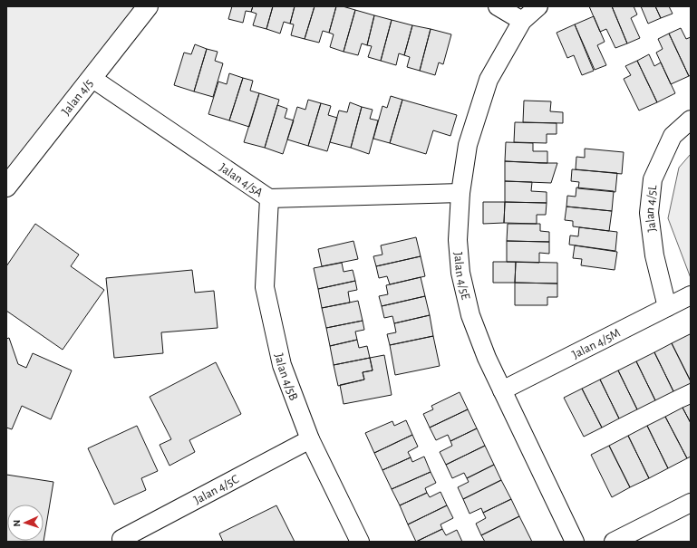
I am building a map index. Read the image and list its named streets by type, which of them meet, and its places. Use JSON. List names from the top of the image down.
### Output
{
  "streets": {
    "street": [
      "Jalan 4/5",
      "Jalan 4/5A",
      "Jalan 4/5L",
      "Jalan 4/5E",
      "Jalan 4/5M",
      "Jalan 4/5B",
      "Jalan 4/5C"
    ]
  },
  "crossings": [
    ["Jalan 4/5", "Jalan 4/5A"],
    ["Jalan 4/5A", "Jalan 4/5E"],
    ["Jalan 4/5A", "Jalan 4/5B"],
    ["Jalan 4/5L", "Jalan 4/5M"],
    ["Jalan 4/5E", "Jalan 4/5M"],
    ["Jalan 4/5B", "Jalan 4/5C"]
  ],
  "north": "left"
}
